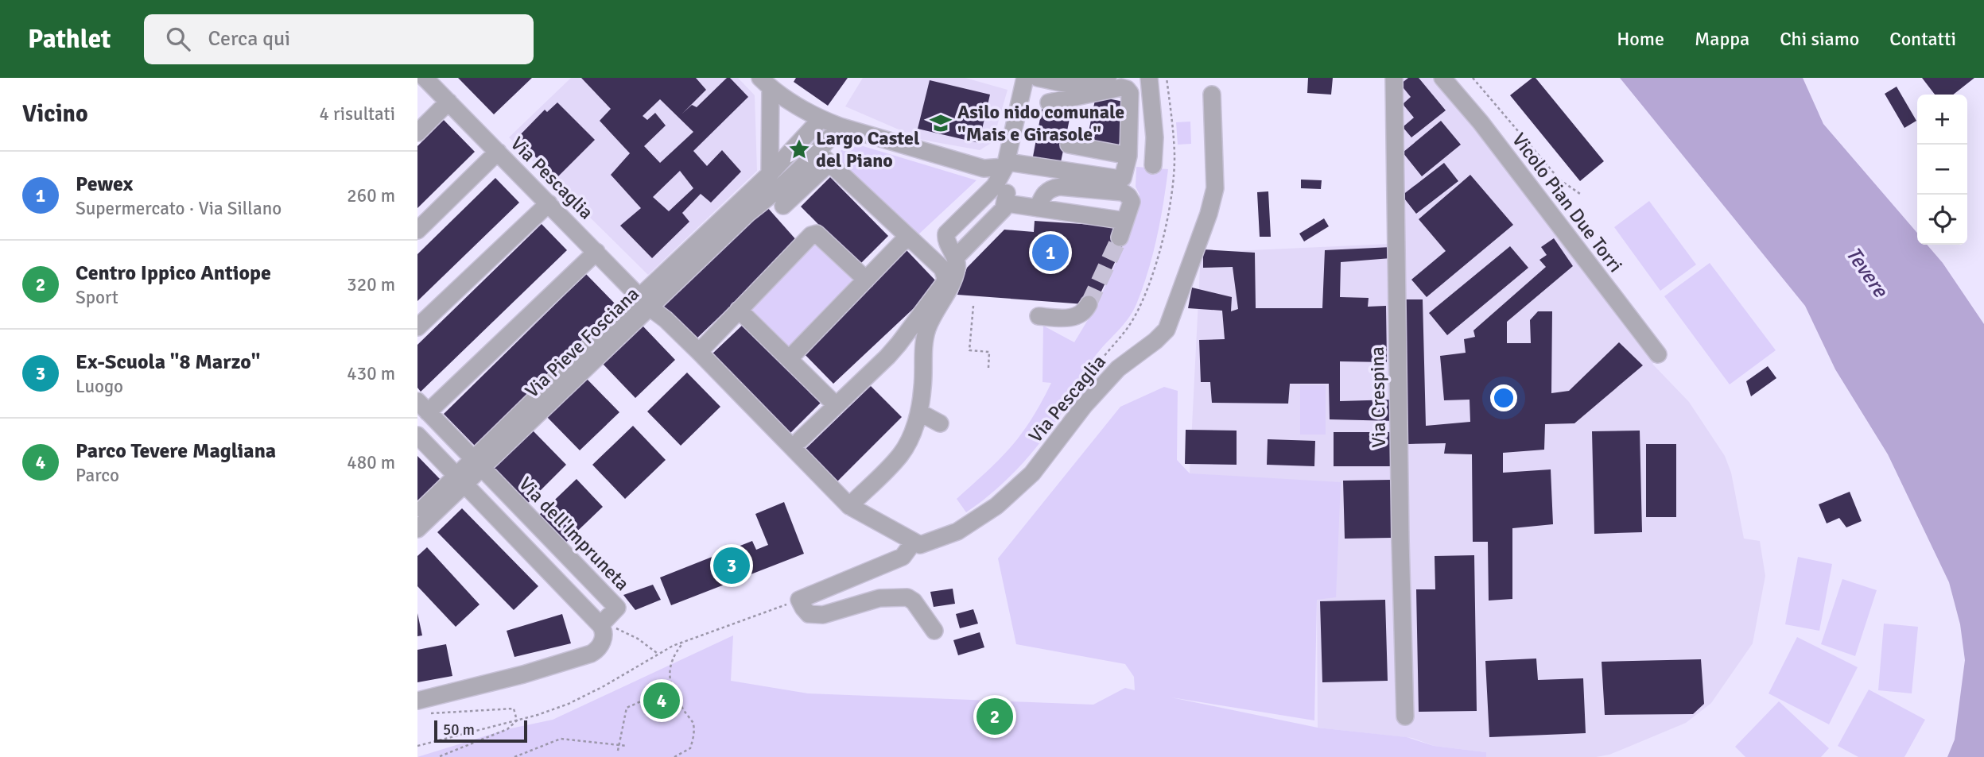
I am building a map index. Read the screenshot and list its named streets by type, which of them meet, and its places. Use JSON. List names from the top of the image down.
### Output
{
  "streets": {
    "street": [
      "Via Pescaglia",
      "Vicolo Pian Due Torri",
      "Via Pieve Fosciana",
      "Via Crespina",
      "Via dell'Impruneta"
    ]
  },
  "crossings": [
    ["Via Pescaglia", "Via Pieve Fosciana"],
    ["Via Pieve Fosciana", "Via dell'Impruneta"]
  ],
  "water": ["Tevere"],
  "places": {
    "school or university": ["Asilo nido comunale \"Mais e Girasole\""],
    "place": ["Largo Castel del Piano"]
  },
  "scale_bar": "50 m",
  "page": {
    "header": "Pathlet",
    "search": "Cerca qui",
    "nav": [
      "Home",
      "Mappa",
      "Chi siamo",
      "Contatti"
    ],
    "heading": ["Vicino", "4 risultati"],
    "map_buttons": ["+", "−"],
    "list": [
      {
        "mark": "1",
        "name": "Pewex",
        "note": "Supermercato · Via Sillano",
        "value": "260 m"
      },
      {
        "mark": "2",
        "name": "Centro Ippico Antiope",
        "note": "Sport",
        "value": "320 m"
      },
      {
        "mark": "3",
        "name": "Ex-Scuola \"8 Marzo\"",
        "note": "Luogo",
        "value": "430 m"
      },
      {
        "mark": "4",
        "name": "Parco Tevere Magliana",
        "note": "Parco",
        "value": "480 m"
      }
    ],
    "pins": [
      "1",
      "3",
      "4",
      "2"
    ],
    "scale": "50 m"
  }
}
